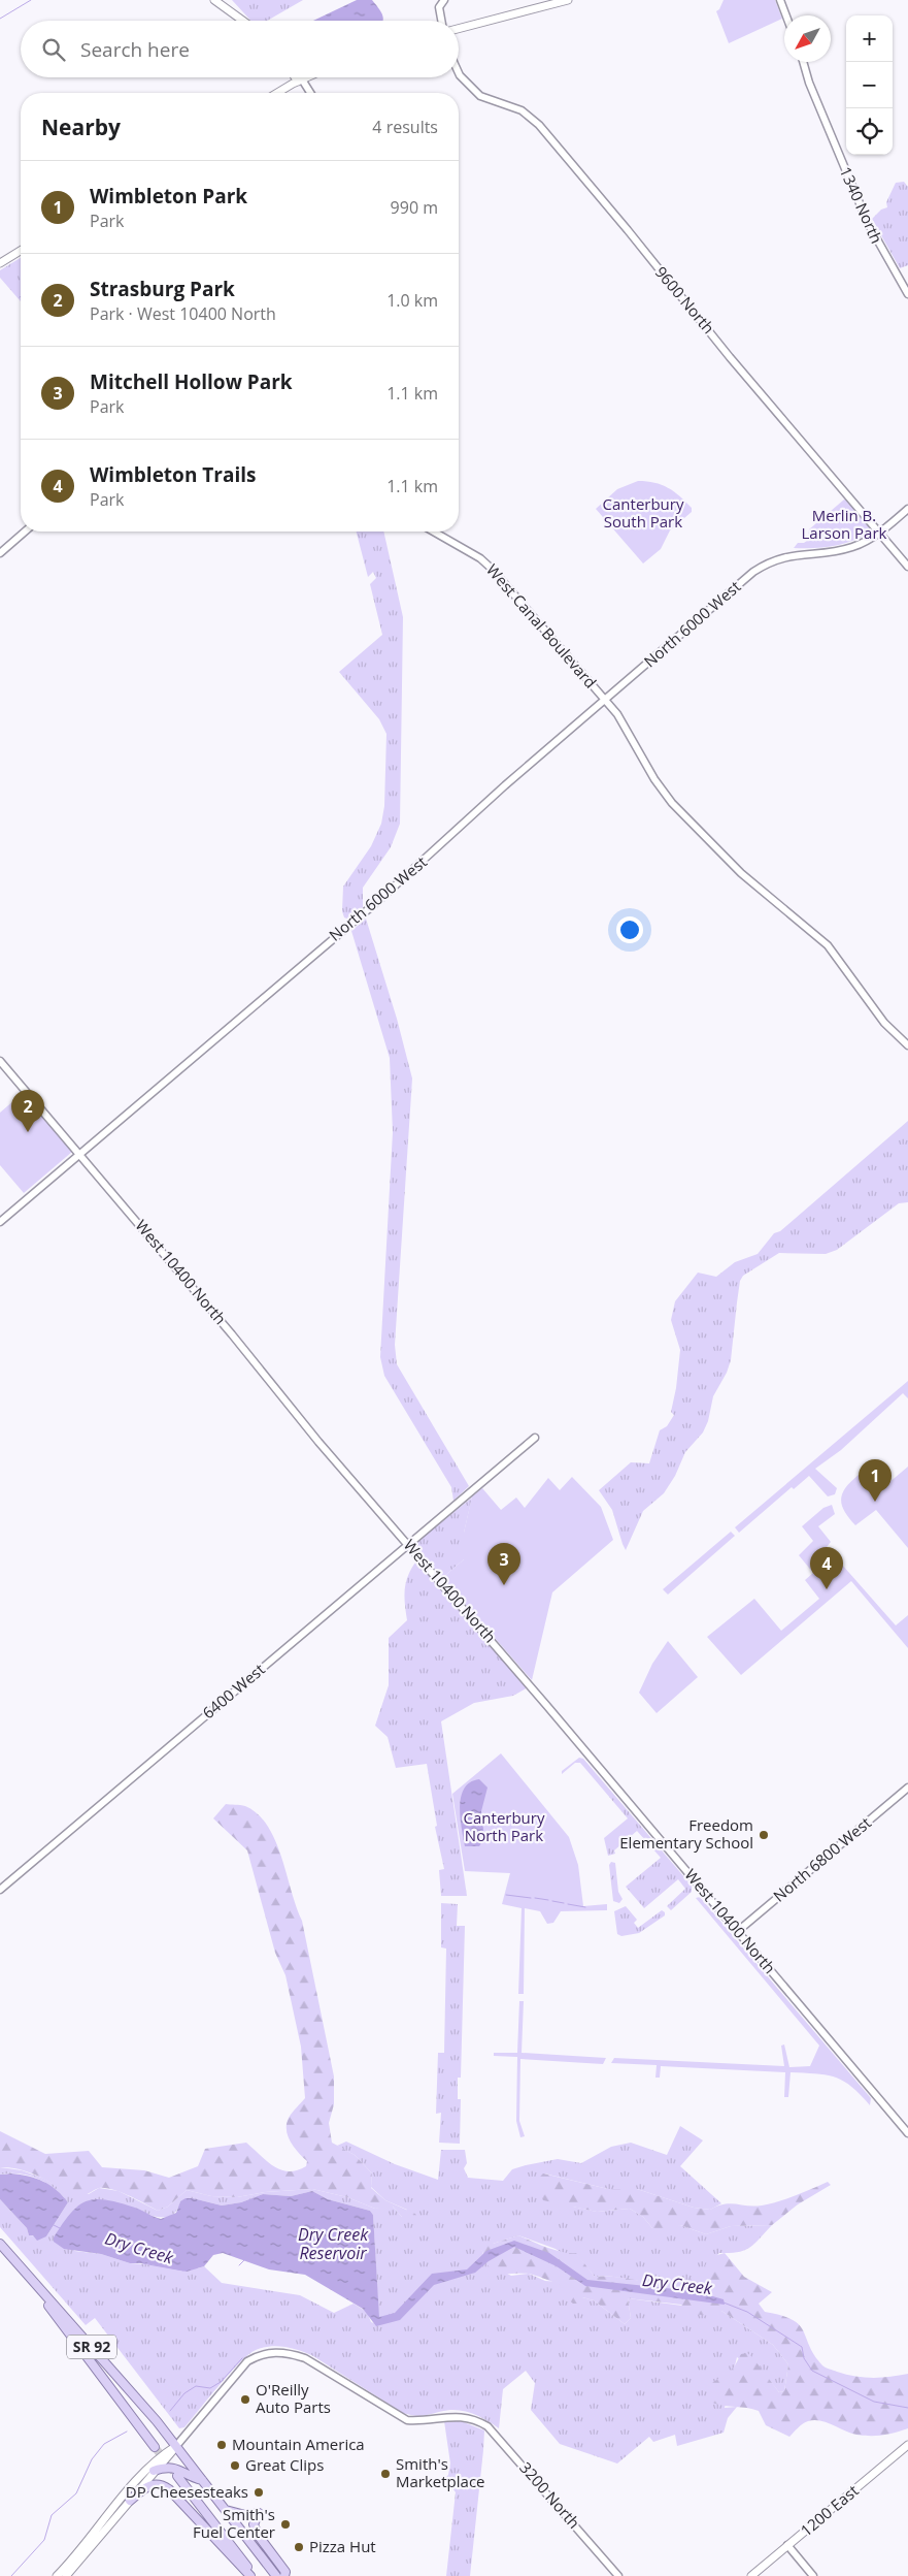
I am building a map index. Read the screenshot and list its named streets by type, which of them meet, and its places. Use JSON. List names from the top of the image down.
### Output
{
  "streets": {
    "main road": ["SR 92", "1200 East"],
    "street": [
      "1340 North",
      "9600 North",
      "North 6000 West",
      "West Canal Boulevard",
      "West 10400 North",
      "6400 West",
      "North 6800 West",
      "3200 North"
    ]
  },
  "crossings": [
    ["9600 North", "North 6000 West"],
    ["North 6000 West", "West Canal Boulevard"],
    ["North 6000 West", "West 10400 North"],
    ["West 10400 North", "6400 West"],
    ["West 10400 North", "North 6800 West"],
    ["SR 92", "3200 North"]
  ],
  "water": ["Dry Creek Reservoir", "Dry Creek"],
  "parks": ["Canterbury South Park", "Merlin B. Larson Park", "Canterbury North Park"],
  "places": [
    "Freedom Elementary School",
    "O'Reilly Auto Parts",
    "Mountain America",
    "Great Clips",
    "Smith's Marketplace",
    "DP Cheesesteaks",
    "Smith's Fuel Center",
    "Pizza Hut"
  ],
  "north": "bottom left",
  "page": {
    "map_buttons": ["+", "−"],
    "search": "Search here",
    "heading": ["Nearby", "4 results"],
    "list": [
      {
        "mark": "1",
        "name": "Wimbleton Park",
        "note": "Park",
        "value": "990 m"
      },
      {
        "mark": "2",
        "name": "Strasburg Park",
        "note": "Park · West 10400 North",
        "value": "1.0 km"
      },
      {
        "mark": "3",
        "name": "Mitchell Hollow Park",
        "note": "Park",
        "value": "1.1 km"
      },
      {
        "mark": "4",
        "name": "Wimbleton Trails",
        "note": "Park",
        "value": "1.1 km"
      }
    ],
    "pins": [
      "2",
      "1",
      "3",
      "4"
    ]
  }
}
